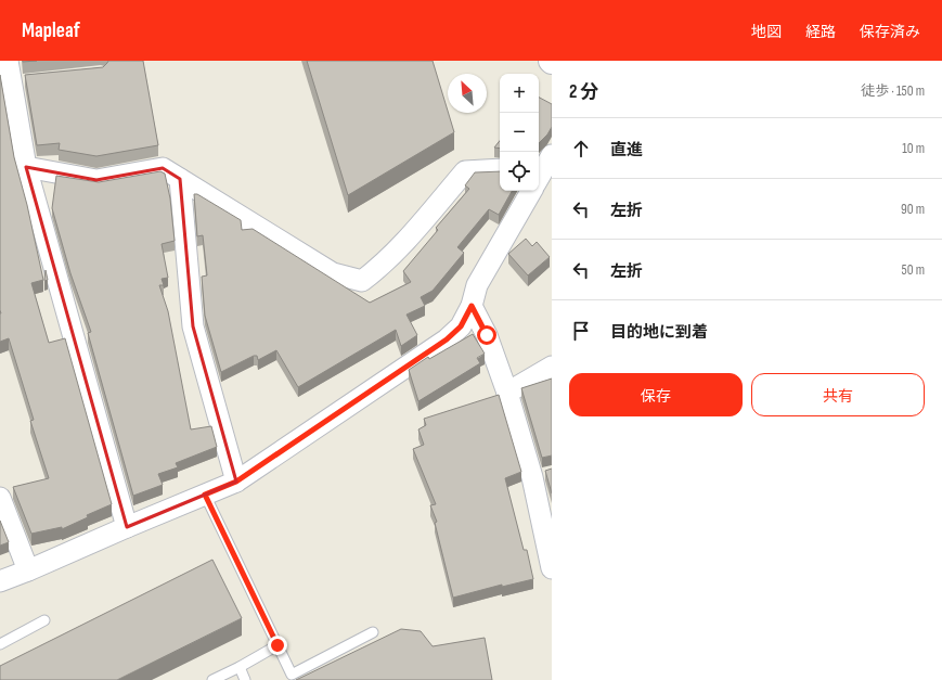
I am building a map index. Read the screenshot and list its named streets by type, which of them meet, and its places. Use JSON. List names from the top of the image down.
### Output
{
  "north": "top left",
  "page": {
    "header": "Mapleaf",
    "nav": ["地図", "経路", "保存済み"],
    "heading": ["2 分", "徒歩 · 150 m"],
    "map_buttons": ["+", "−"],
    "list": [
      ["直進", "10 m"],
      ["左折", "90 m"],
      ["左折", "50 m"],
      "目的地に到着"
    ],
    "buttons": ["保存", "共有"]
  }
}
